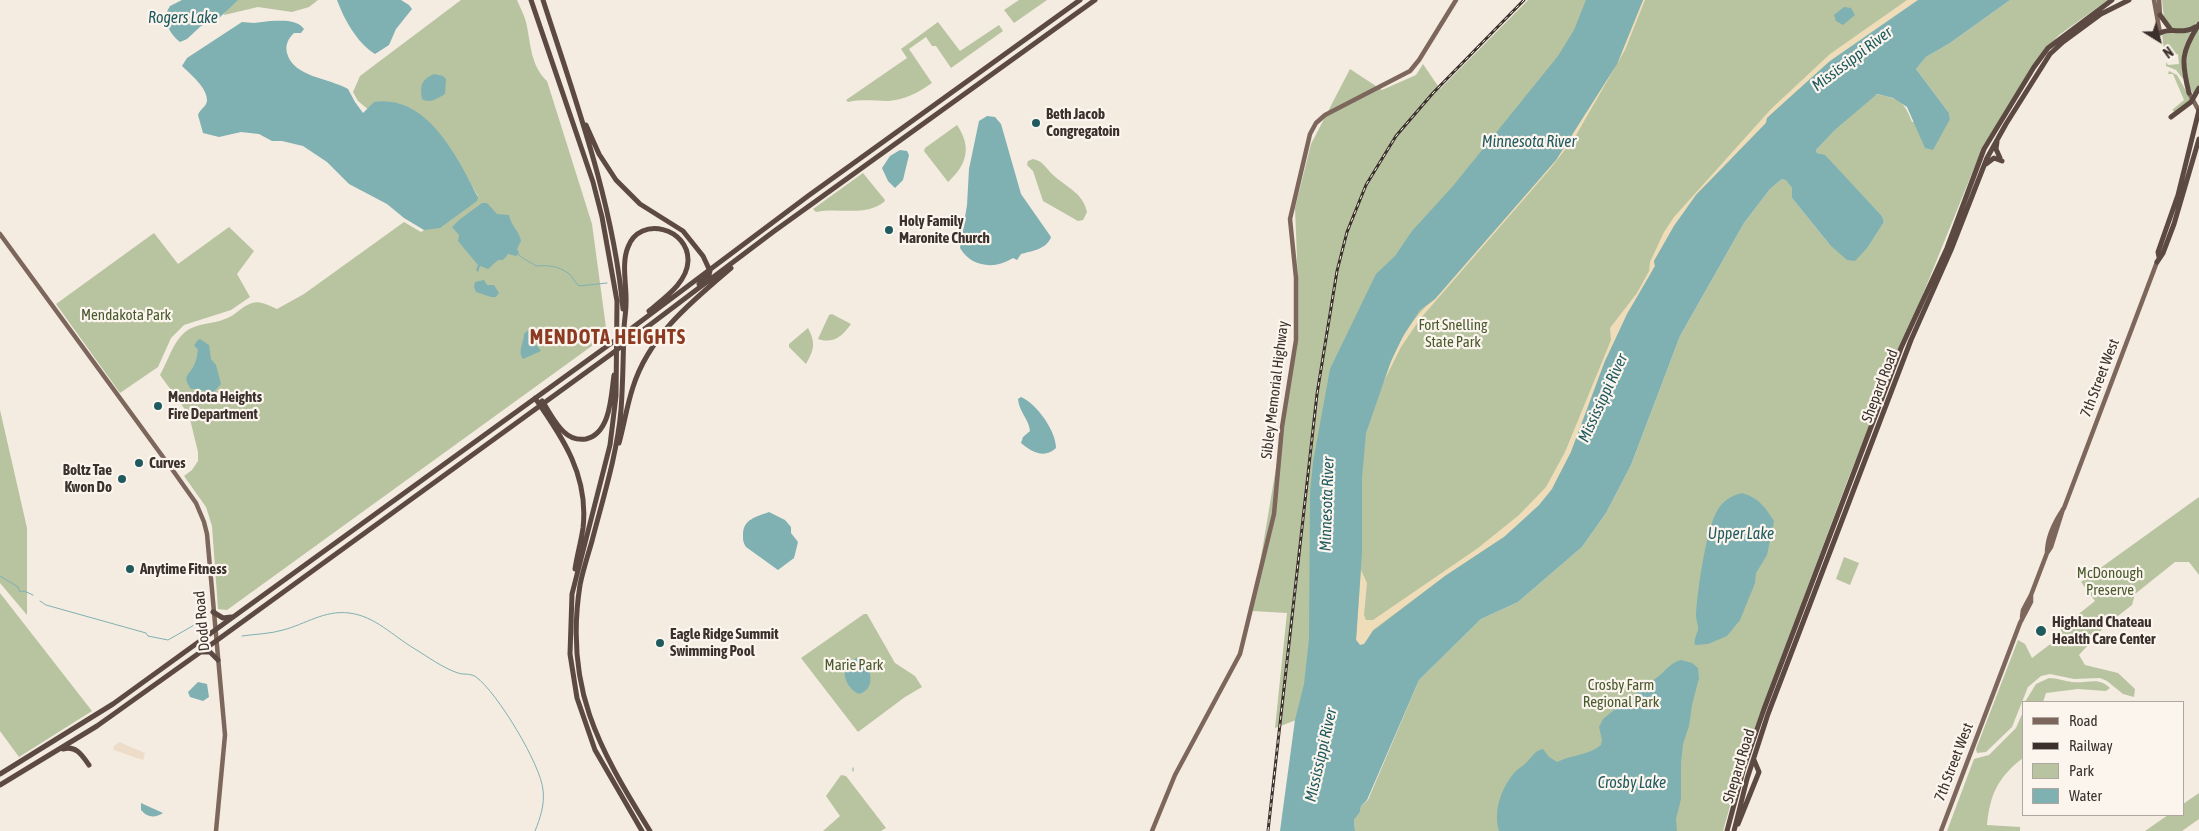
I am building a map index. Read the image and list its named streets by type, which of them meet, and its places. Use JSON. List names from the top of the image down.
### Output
{
  "streets": {
    "highway": ["Shepard Road"],
    "main road": ["7th Street West", "Sibley Memorial Highway", "Dodd Road"]
  },
  "districts": ["MENDOTA HEIGHTS"],
  "water": [
    "Rogers Lake",
    "Mississippi River",
    "Minnesota River",
    "Upper Lake",
    "Crosby Lake"
  ],
  "parks": [
    "Mendakota Park",
    "Fort Snelling State Park",
    "McDonough Preserve",
    "Marie Park",
    "Crosby Farm Regional Park"
  ],
  "places": [
    "Beth Jacob Congregatoin",
    "Holy Family Maronite Church",
    "Mendota Heights Fire Department",
    "Curves",
    "Boltz Tae Kwon Do",
    "Anytime Fitness",
    "Highland Chateau Health Care Center",
    "Eagle Ridge Summit Swimming Pool"
  ],
  "legend": [
    "Road",
    "Railway",
    "Park",
    "Water"
  ],
  "north": "bottom right"
}
